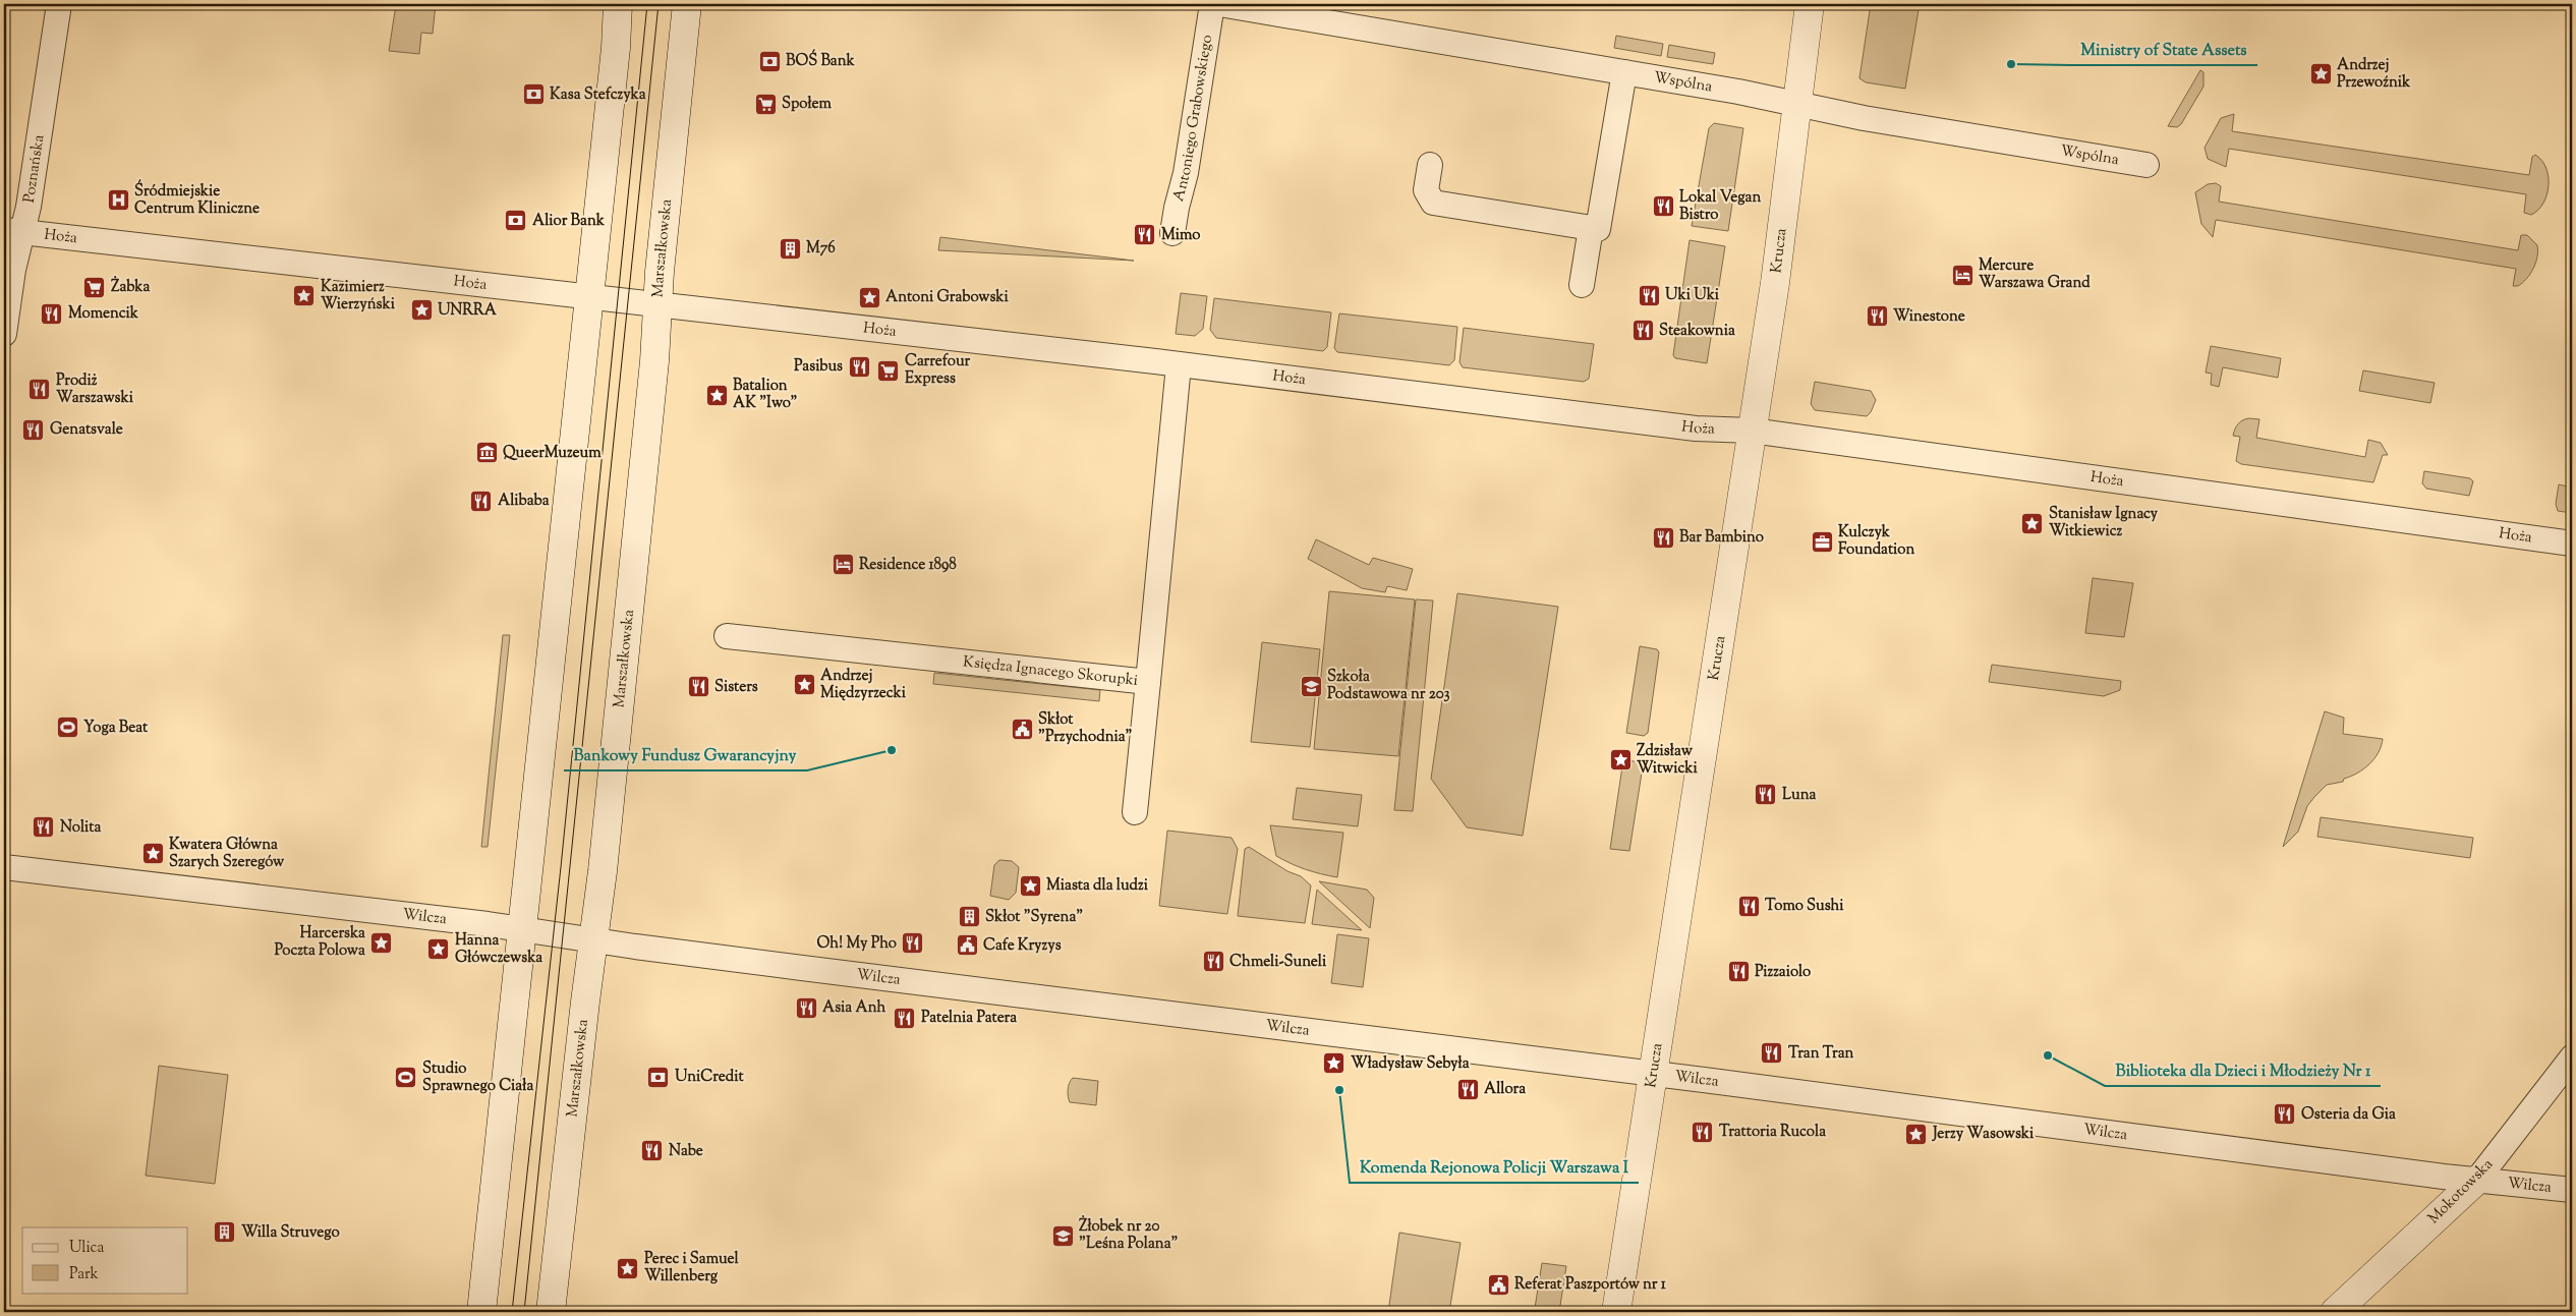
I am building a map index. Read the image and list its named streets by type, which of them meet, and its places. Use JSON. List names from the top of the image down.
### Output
{
  "streets": {
    "main road": ["Marszałkowska", "Krucza", "Mokotowska"],
    "street": [
      "Wspólna",
      "Antoniego Grabowskiego",
      "Poznańska",
      "Hoża",
      "Księdza Ignacego Skorupki",
      "Wilcza"
    ]
  },
  "crossings": [
    ["Wspólna", "Krucza"],
    ["Poznańska", "Hoża"],
    ["Hoża", "Marszałkowska"],
    ["Hoża", "Krucza"],
    ["Hoża", "Księdza Ignacego Skorupki"],
    ["Marszałkowska", "Wilcza"],
    ["Krucza", "Wilcza"],
    ["Wilcza", "Mokotowska"]
  ],
  "places": {
    "bank": [
      "BOŚ Bank",
      "Kasa Stefczyka",
      "Alior Bank",
      "UniCredit"
    ],
    "other": [
      "Ministry of State Assets",
      "Bankowy Fundusz Gwarancyjny",
      "Biblioteka dla Dzieci i Młodzieży Nr 1",
      "Komenda Rejonowa Policji Warszawa I"
    ],
    "place": [
      "Andrzej Przewoźnik",
      "Kazimierz Wierzyński",
      "Antoni Grabowski",
      "UNRRA",
      "Batalion AK \"Iwo\"",
      "Stanisław Ignacy Witkiewicz",
      "Andrzej Międzyrzecki",
      "Zdzisław Witwicki",
      "Kwatera Główna Szarych Szeregów",
      "Miasta dla ludzi",
      "Harcerska Poczta Polowa",
      "Hanna Główczewska",
      "Władysław Sebyła",
      "Jerzy Wasowski",
      "Perec i Samuel Willenberg"
    ],
    "supermarket": ["Społem", "Żabka", "Carrefour Express"],
    "hospital": ["Śródmiejskie Centrum Kliniczne"],
    "restaurant": [
      "Lokal Vegan Bistro",
      "Mimo",
      "Uki Uki",
      "Momencik",
      "Winestone",
      "Steakownia",
      "Pasibus",
      "Prodiż Warszawski",
      "Genatsvale",
      "Alibaba",
      "Bar Bambino",
      "Sisters",
      "Luna",
      "Nolita",
      "Tomo Sushi",
      "Oh! My Pho",
      "Chmeli-Suneli",
      "Pizzaiolo",
      "Asia Anh",
      "Patelnia Patera",
      "Tran Tran",
      "Allora",
      "Osteria da Gia",
      "Trattoria Rucola",
      "Nabe"
    ],
    "building": ["M76", "Skłot \"Syrena\"", "Willa Struvego"],
    "hotel": ["Mercure Warszawa Grand", "Residence 1898"],
    "museum": ["QueerMuzeum"],
    "office": ["Kulczyk Foundation"],
    "school or university": ["Szkoła Podstawowa nr 203", "Żłobek nr 20 \"Leśna Polana\""],
    "sports": ["Yoga Beat", "Studio Sprawnego Ciała"],
    "public building": ["Skłot \"Przychodnia\"", "Cafe Kryzys", "Referat Paszportów nr 1"]
  },
  "legend": ["Ulica", "Park"]
}
